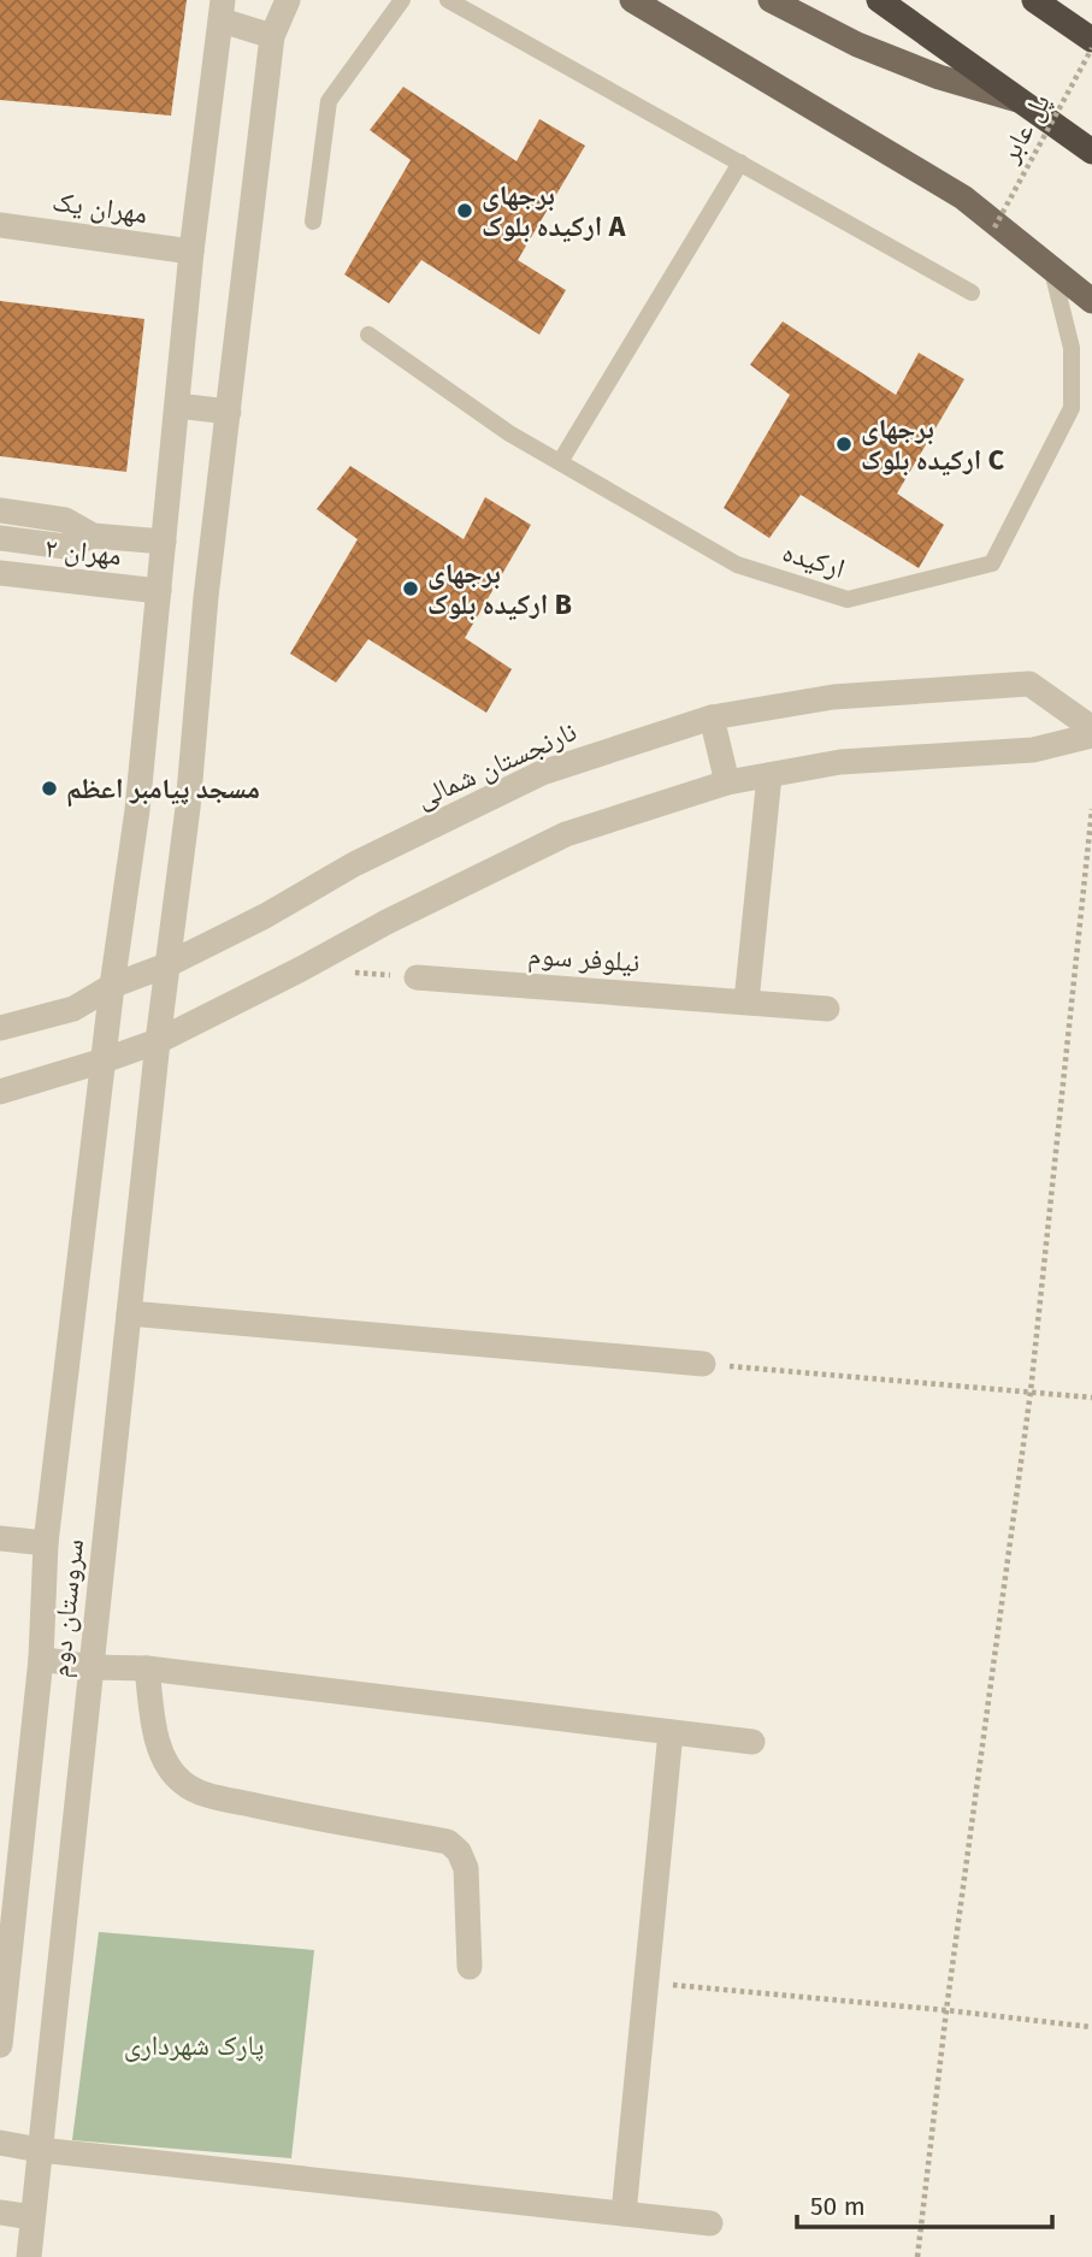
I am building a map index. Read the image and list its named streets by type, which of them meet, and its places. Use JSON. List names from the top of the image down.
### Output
{
  "streets": {
    "street": [
      "مهران یک",
      "مهران ۲",
      "نارنجستان شمالی",
      "نیلوفر سوم",
      "سروستان دوم"
    ],
    "lane": ["ارکیده"],
    "path": ["پل عابر"]
  },
  "crossings": [
    ["مهران یک", "سروستان دوم"],
    ["مهران ۲", "سروستان دوم"],
    ["نارنجستان شمالی", "سروستان دوم"]
  ],
  "parks": ["پارک شهرداری"],
  "places": [
    "برجهای ارکیده بلوک A",
    "برجهای ارکیده بلوک C",
    "برجهای ارکیده بلوک B",
    "مسجد پیامبر اعظم"
  ],
  "scale_bar": "50 m"
}
